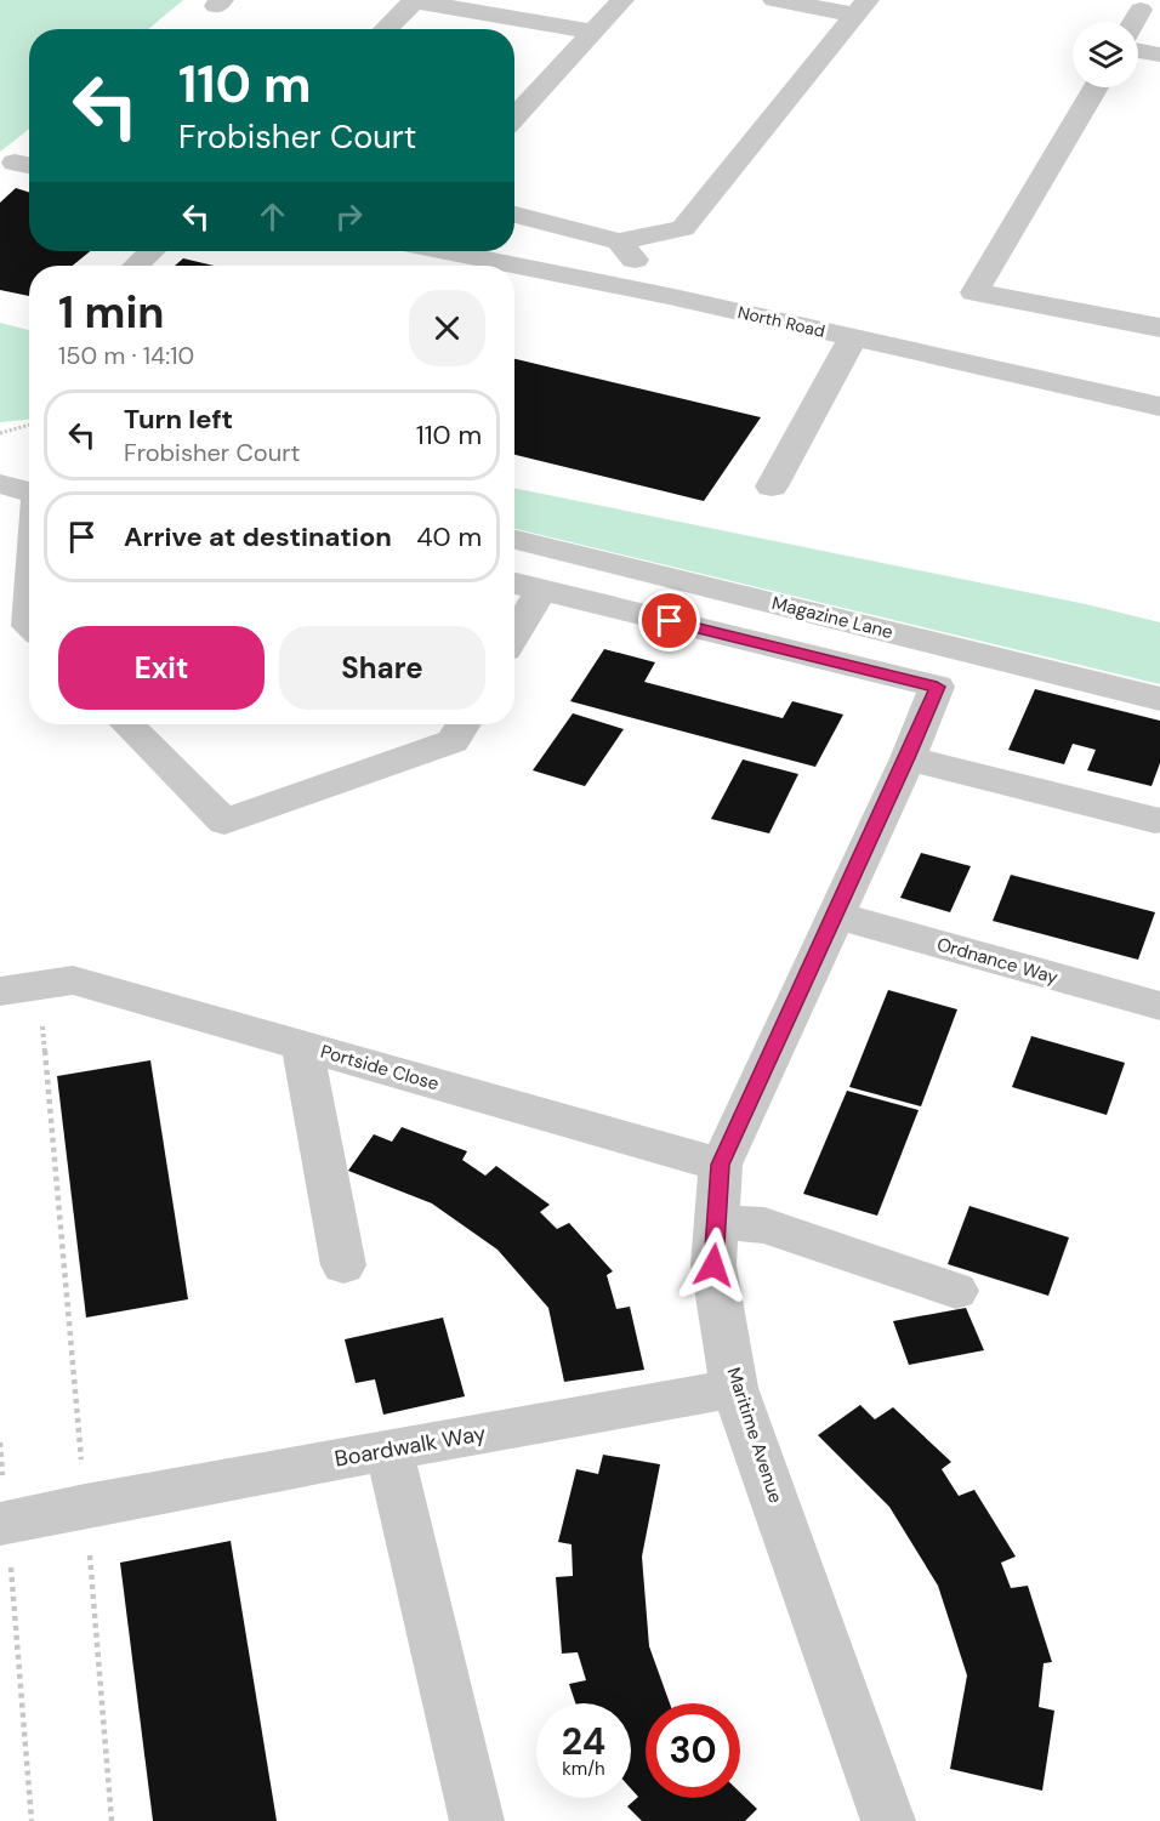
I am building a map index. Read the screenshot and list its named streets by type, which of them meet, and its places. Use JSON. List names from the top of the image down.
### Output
{
  "streets": {
    "street": [
      "North Road",
      "Magazine Lane",
      "Ordnance Way",
      "Portside Close",
      "Maritime Avenue",
      "Boardwalk Way"
    ]
  },
  "crossings": [
    ["Ordnance Way", "Maritime Avenue"],
    ["Portside Close", "Maritime Avenue"],
    ["Maritime Avenue", "Boardwalk Way"]
  ],
  "page": {
    "turn": ["110 m", "Frobisher Court"],
    "heading": ["1 min", "150 m · 14:10"],
    "list": [
      {
        "name": "Turn left",
        "note": "Frobisher Court",
        "value": "110 m"
      },
      {
        "name": "Arrive at destination",
        "value": "40 m"
      }
    ],
    "buttons": ["Exit", "Share"],
    "speed": "24 km/h",
    "limit": "30"
  }
}
